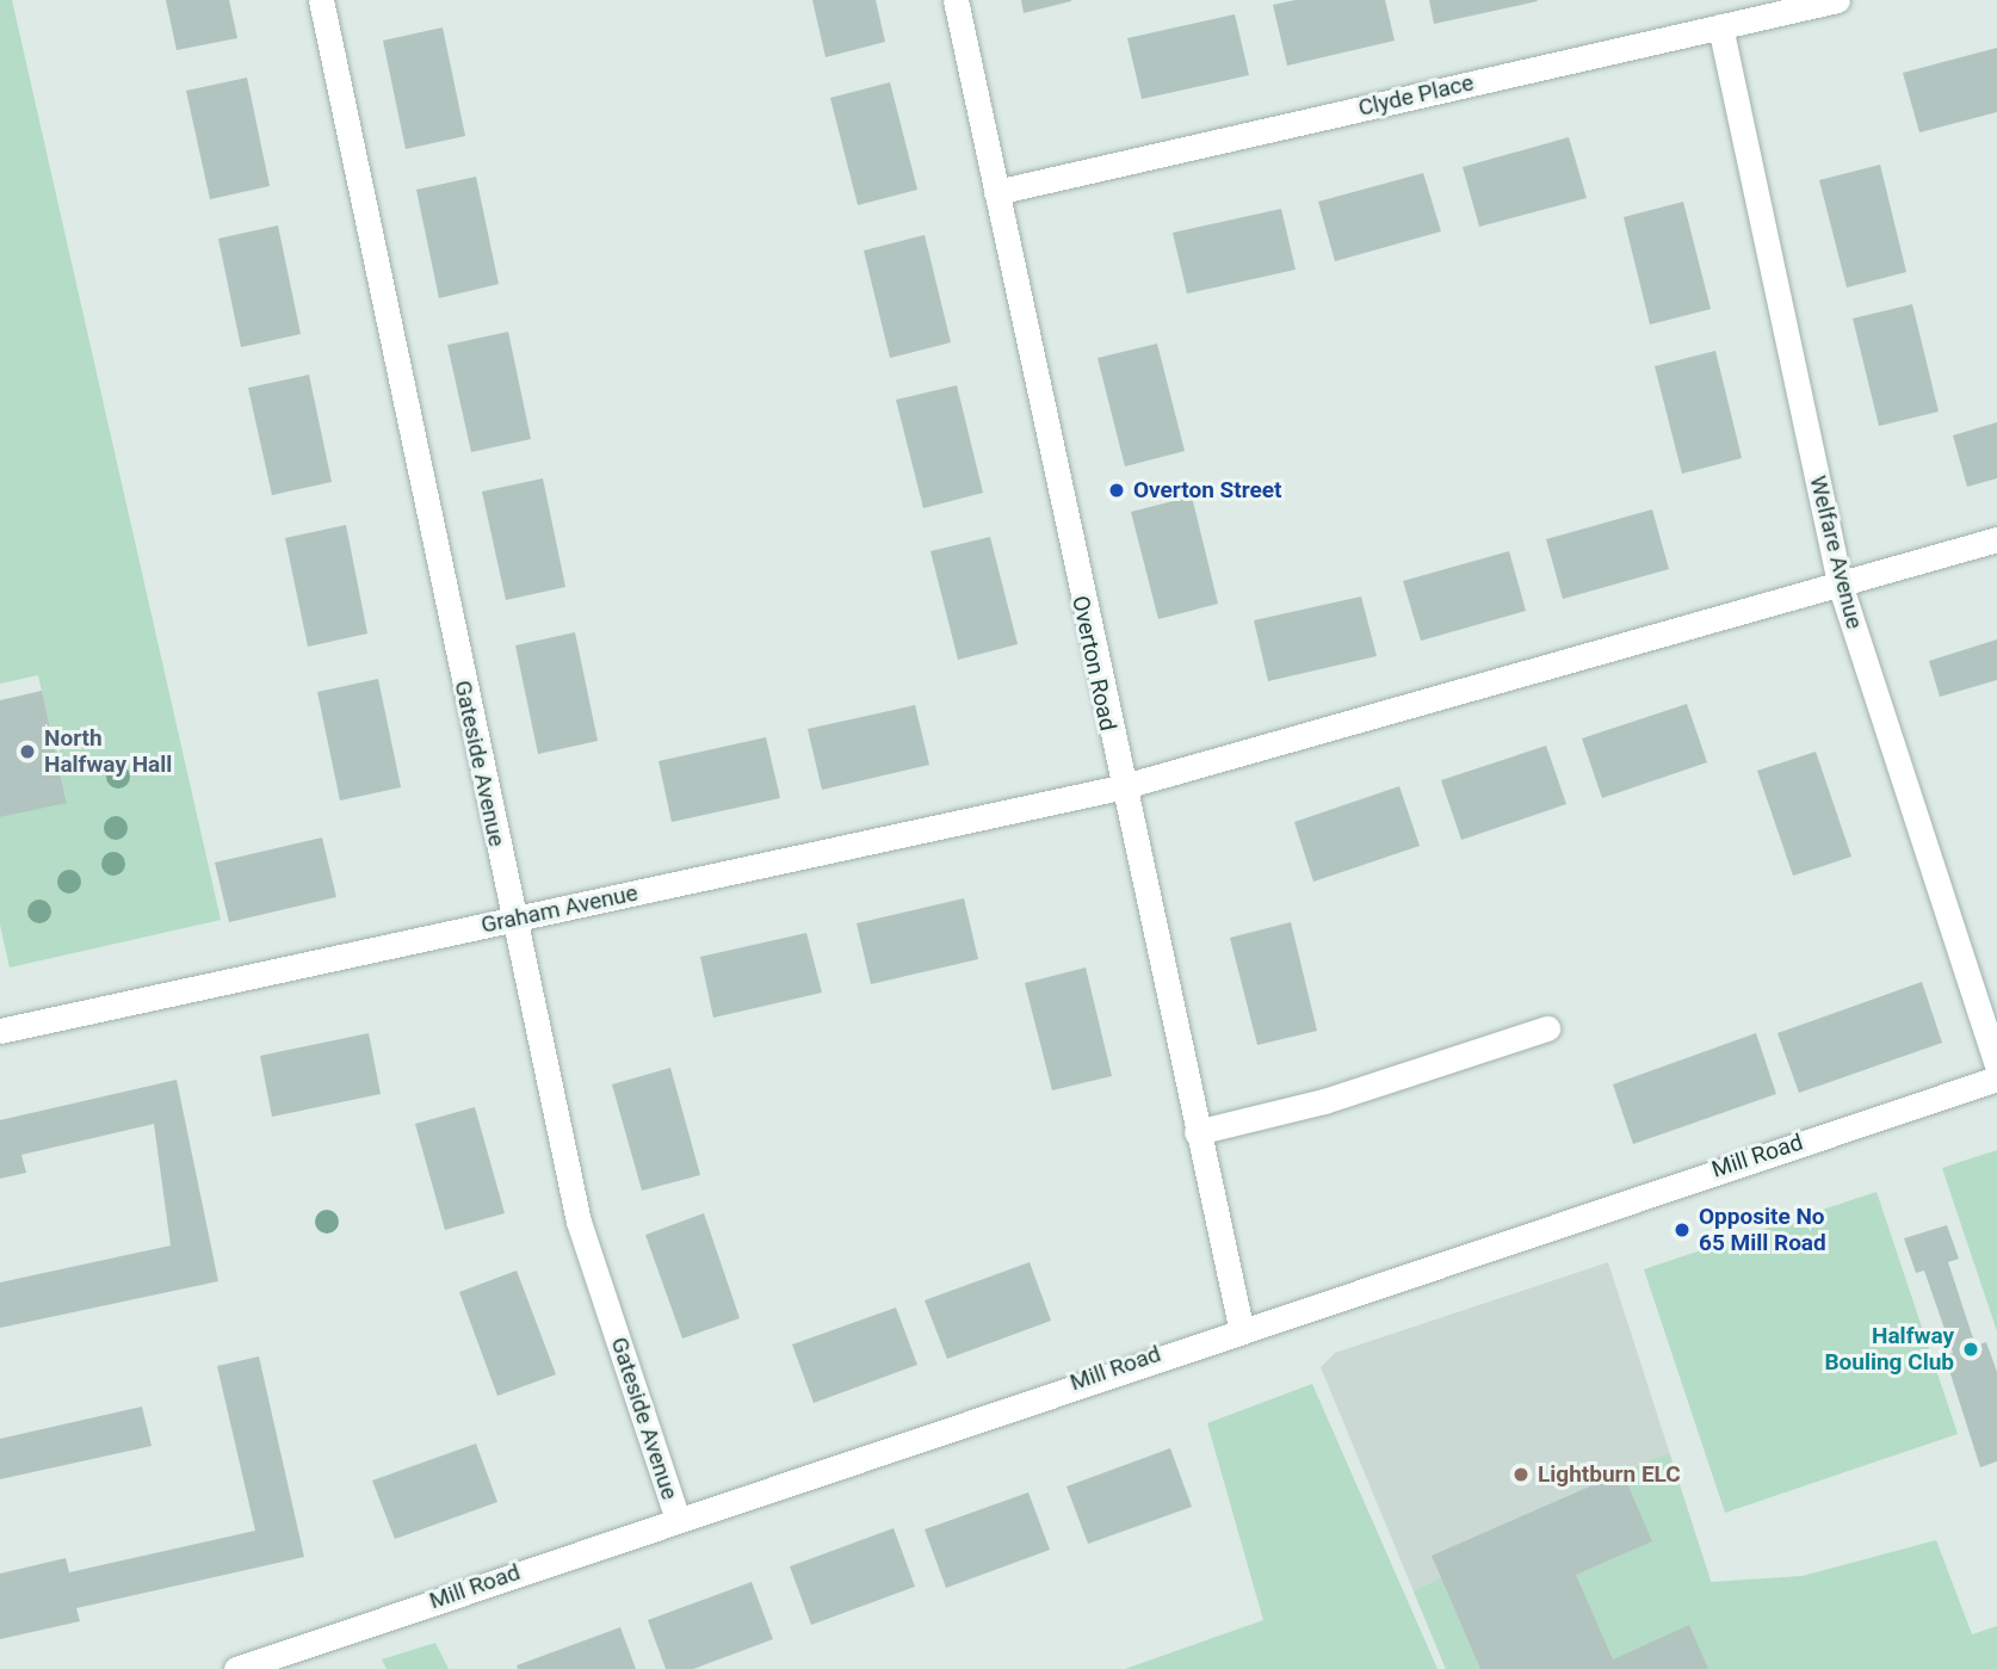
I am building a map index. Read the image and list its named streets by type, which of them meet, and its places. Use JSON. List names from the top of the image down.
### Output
{
  "streets": {
    "street": [
      "Clyde Place",
      "Welfare Avenue",
      "Overton Road",
      "Gateside Avenue",
      "Graham Avenue",
      "Mill Road"
    ]
  },
  "crossings": [
    ["Clyde Place", "Welfare Avenue"],
    ["Clyde Place", "Overton Road"],
    ["Overton Road", "Graham Avenue"],
    ["Overton Road", "Mill Road"],
    ["Gateside Avenue", "Graham Avenue"],
    ["Gateside Avenue", "Mill Road"]
  ],
  "places": [
    "Overton Street",
    "North Halfway Hall",
    "Opposite No 65 Mill Road",
    "Halfway Bouling Club",
    "Lightburn ELC"
  ]
}
